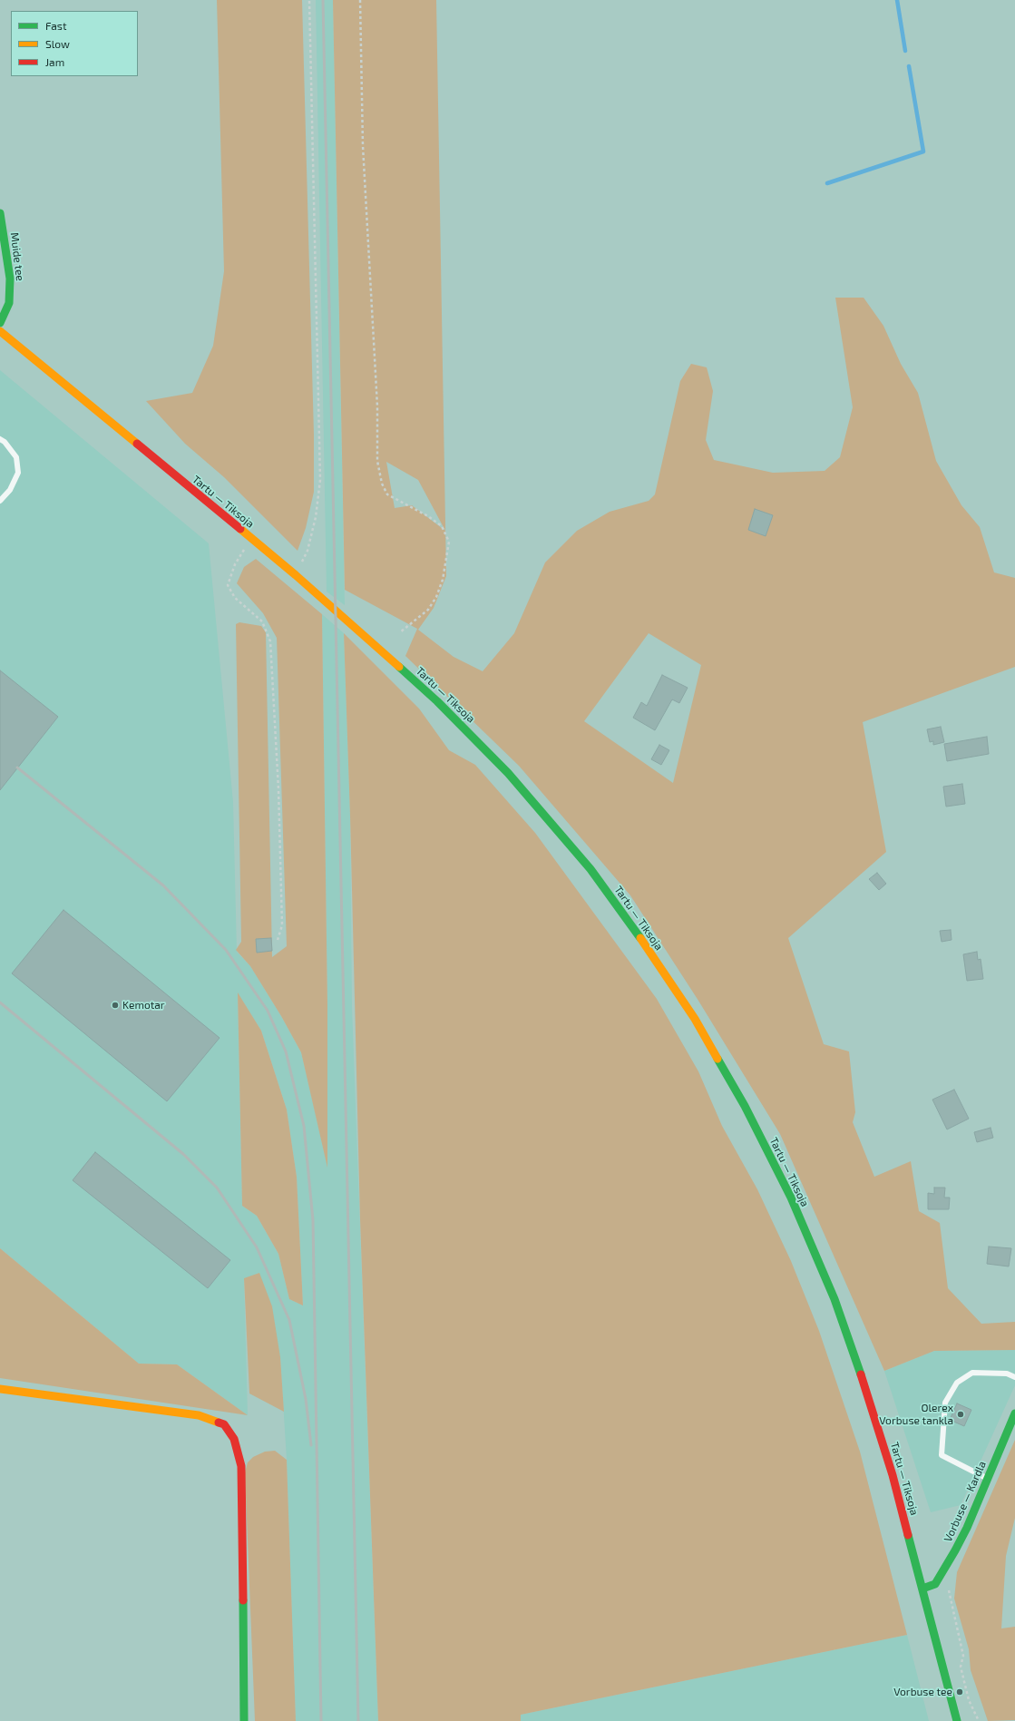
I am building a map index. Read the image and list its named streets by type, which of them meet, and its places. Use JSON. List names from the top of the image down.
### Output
{
  "streets": {
    "main road": ["Muide tee", "Tartu — Tiksoja", "Vorbuse — Kardla"]
  },
  "crossings": [
    ["Tartu — Tiksoja", "Vorbuse — Kardla"]
  ],
  "places": ["Kemotar", "Olerex Vorbuse tankla", "Vorbuse tee"],
  "legend": ["Fast", "Slow", "Jam"]
}
